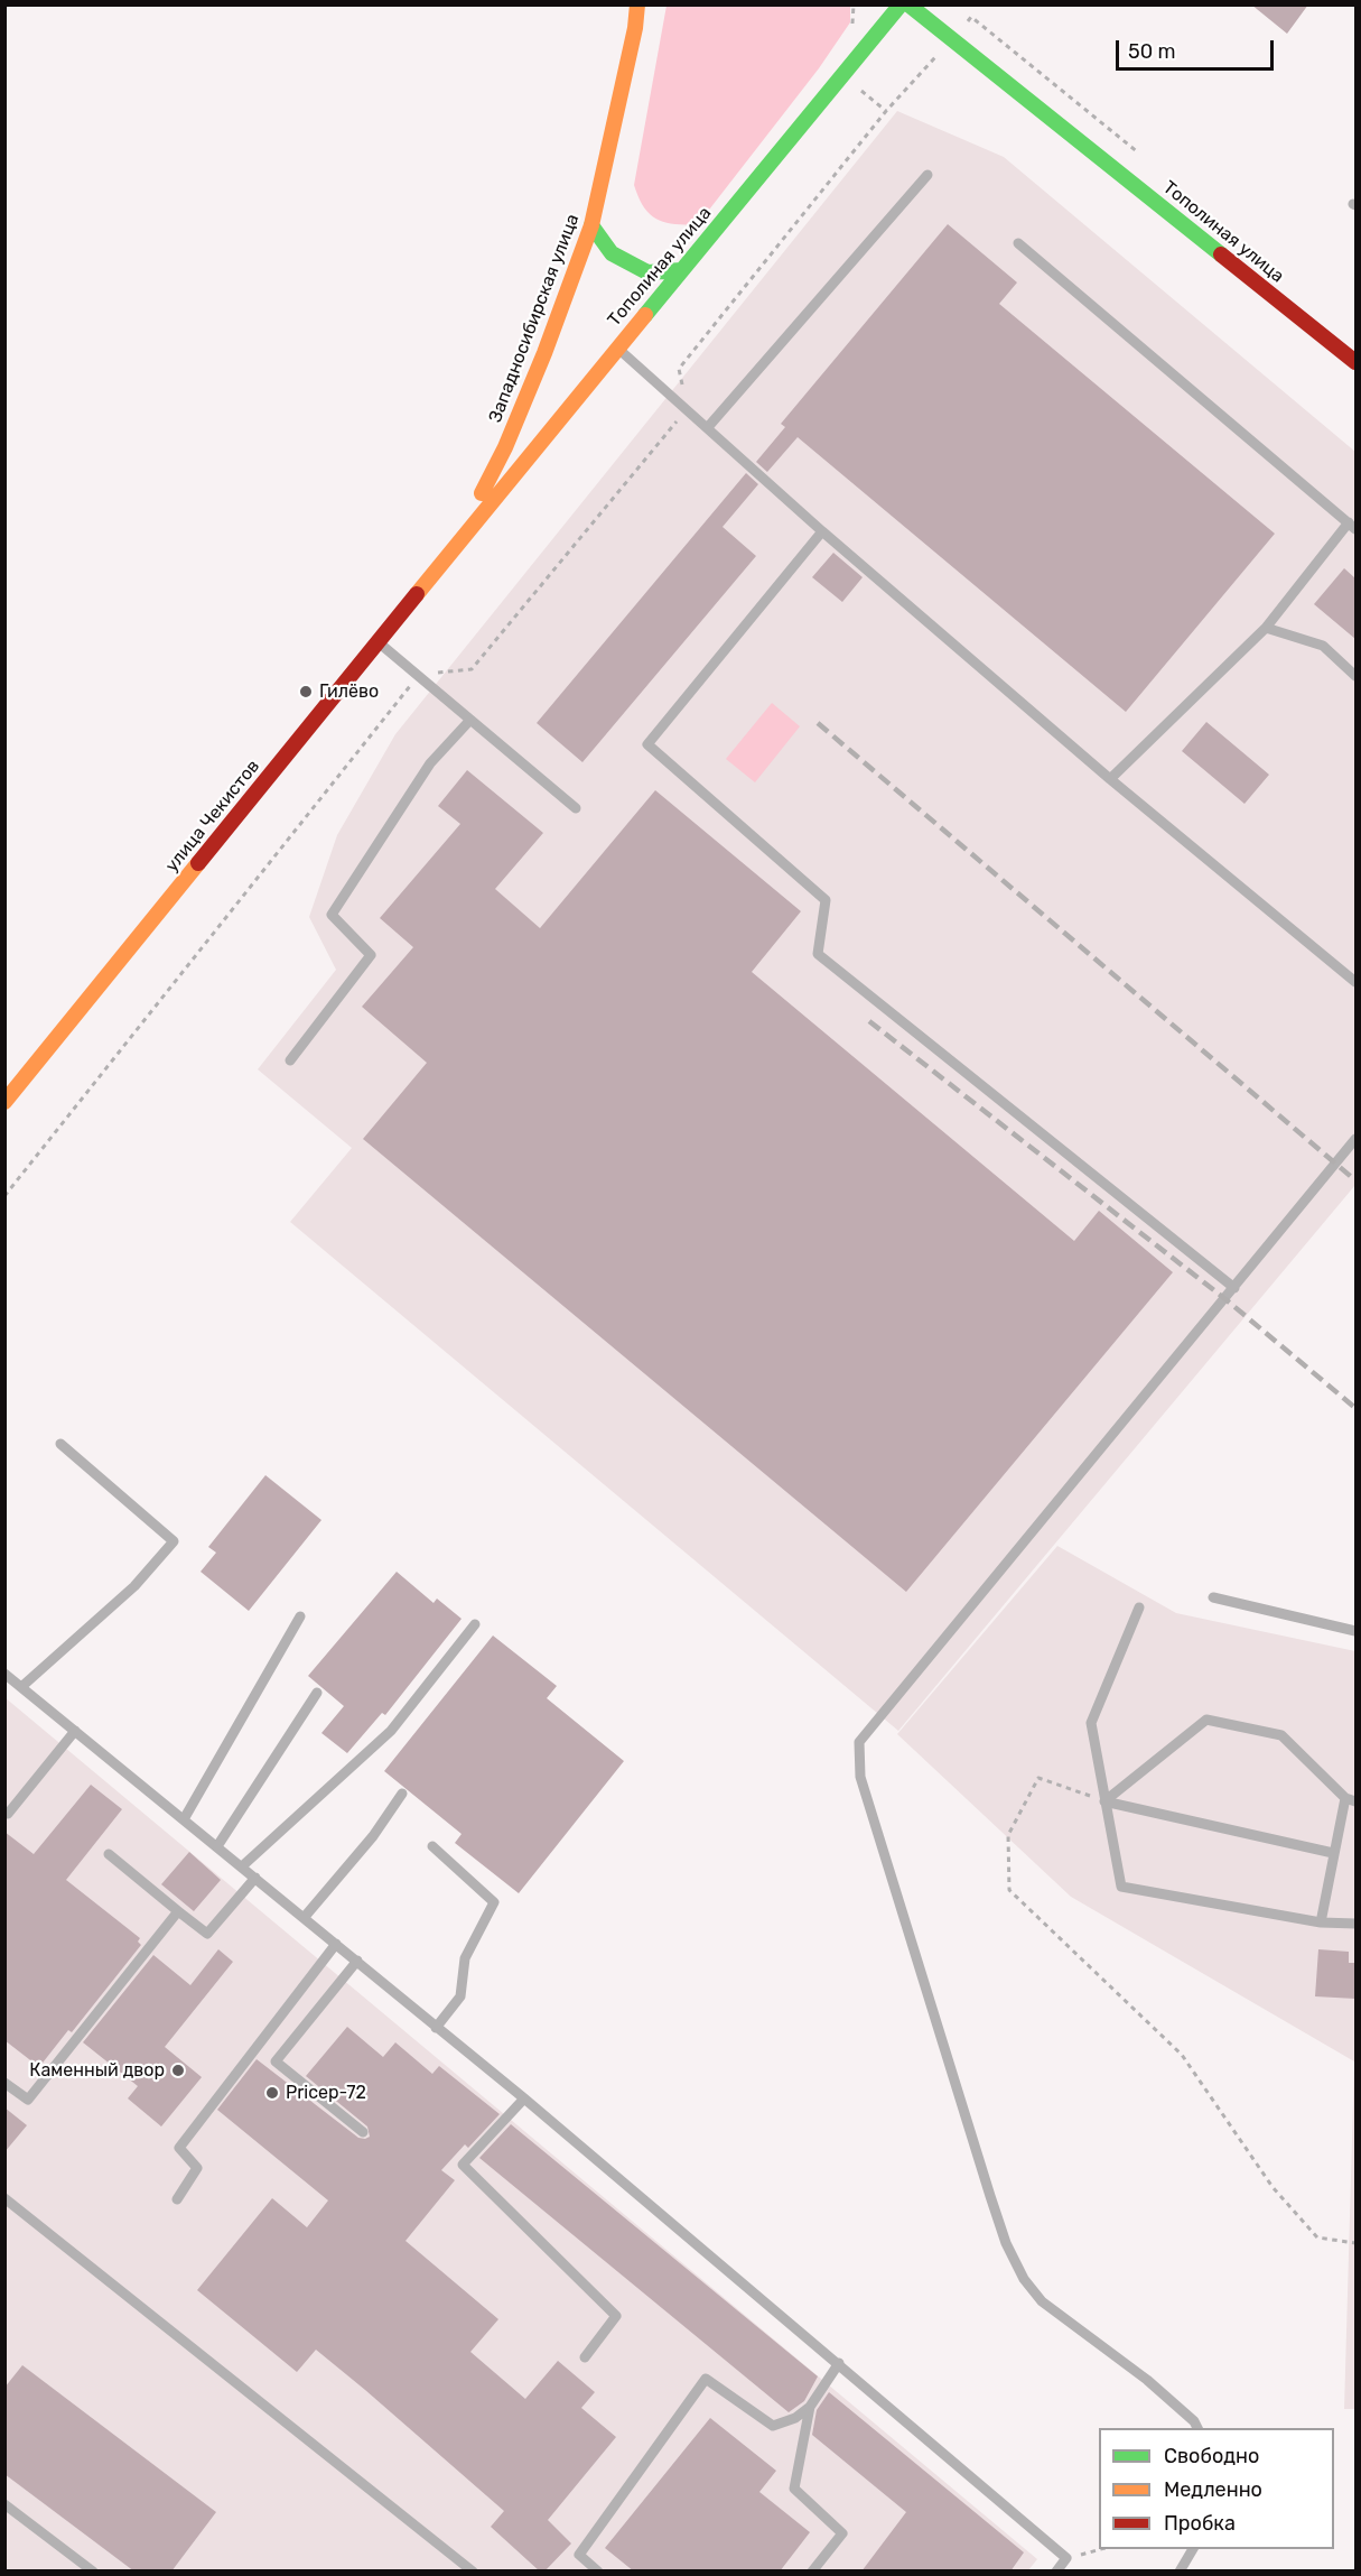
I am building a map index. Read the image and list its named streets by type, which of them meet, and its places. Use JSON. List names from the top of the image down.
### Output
{
  "streets": {
    "main road": ["Тополиная улица", "Западносибирская улица", "улица Чекистов"]
  },
  "crossings": [
    ["Тополиная улица", "Западносибирская улица"],
    ["Тополиная улица", "улица Чекистов"],
    ["Западносибирская улица", "улица Чекистов"]
  ],
  "places": ["Гилёво", "Каменный двор", "Pricep-72"],
  "legend": ["Свободно", "Медленно", "Пробка"],
  "scale_bar": "50 m"
}
